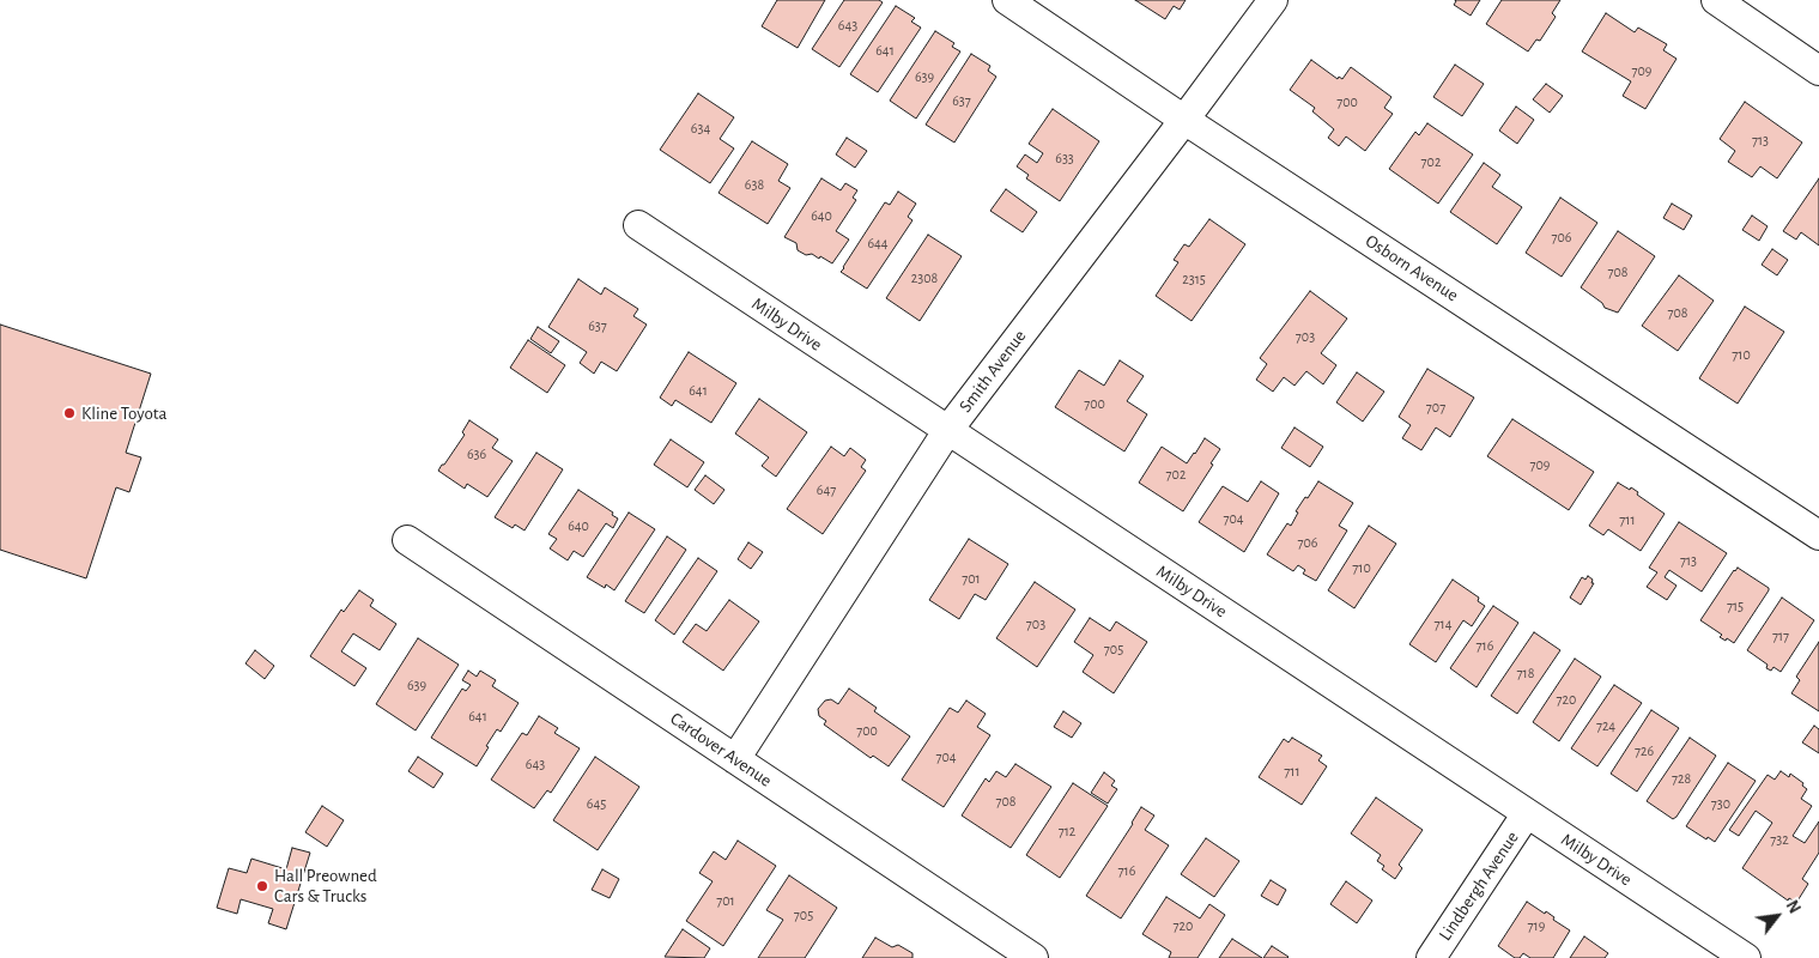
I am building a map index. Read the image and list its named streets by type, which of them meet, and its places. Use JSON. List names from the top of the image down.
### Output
{
  "streets": {
    "street": [
      "Osborn Avenue",
      "Milby Drive",
      "Smith Avenue",
      "Cardover Avenue",
      "Lindbergh Avenue"
    ]
  },
  "crossings": [
    ["Osborn Avenue", "Smith Avenue"],
    ["Milby Drive", "Smith Avenue"],
    ["Milby Drive", "Lindbergh Avenue"],
    ["Smith Avenue", "Cardover Avenue"]
  ],
  "places": ["Kline Toyota", "Hall Preowned Cars & Trucks"],
  "house_numbers": [
    "643",
    "641",
    "709",
    "639",
    "637",
    "700",
    "634",
    "713",
    "633",
    "702",
    "638",
    "640",
    "706",
    "644",
    "708",
    "2308",
    "2315",
    "708",
    "637",
    "703",
    "710",
    "641",
    "700",
    "707",
    "636",
    "709",
    "702",
    "647",
    "704",
    "711",
    "640",
    "706",
    "713",
    "710",
    "701",
    "715",
    "703",
    "714",
    "717",
    "716",
    "705",
    "718",
    "639",
    "720",
    "641",
    "724",
    "700",
    "726",
    "704",
    "643",
    "711",
    "728",
    "708",
    "645",
    "730",
    "712",
    "732",
    "716",
    "701",
    "705",
    "720",
    "719"
  ],
  "north": "top right"
}
